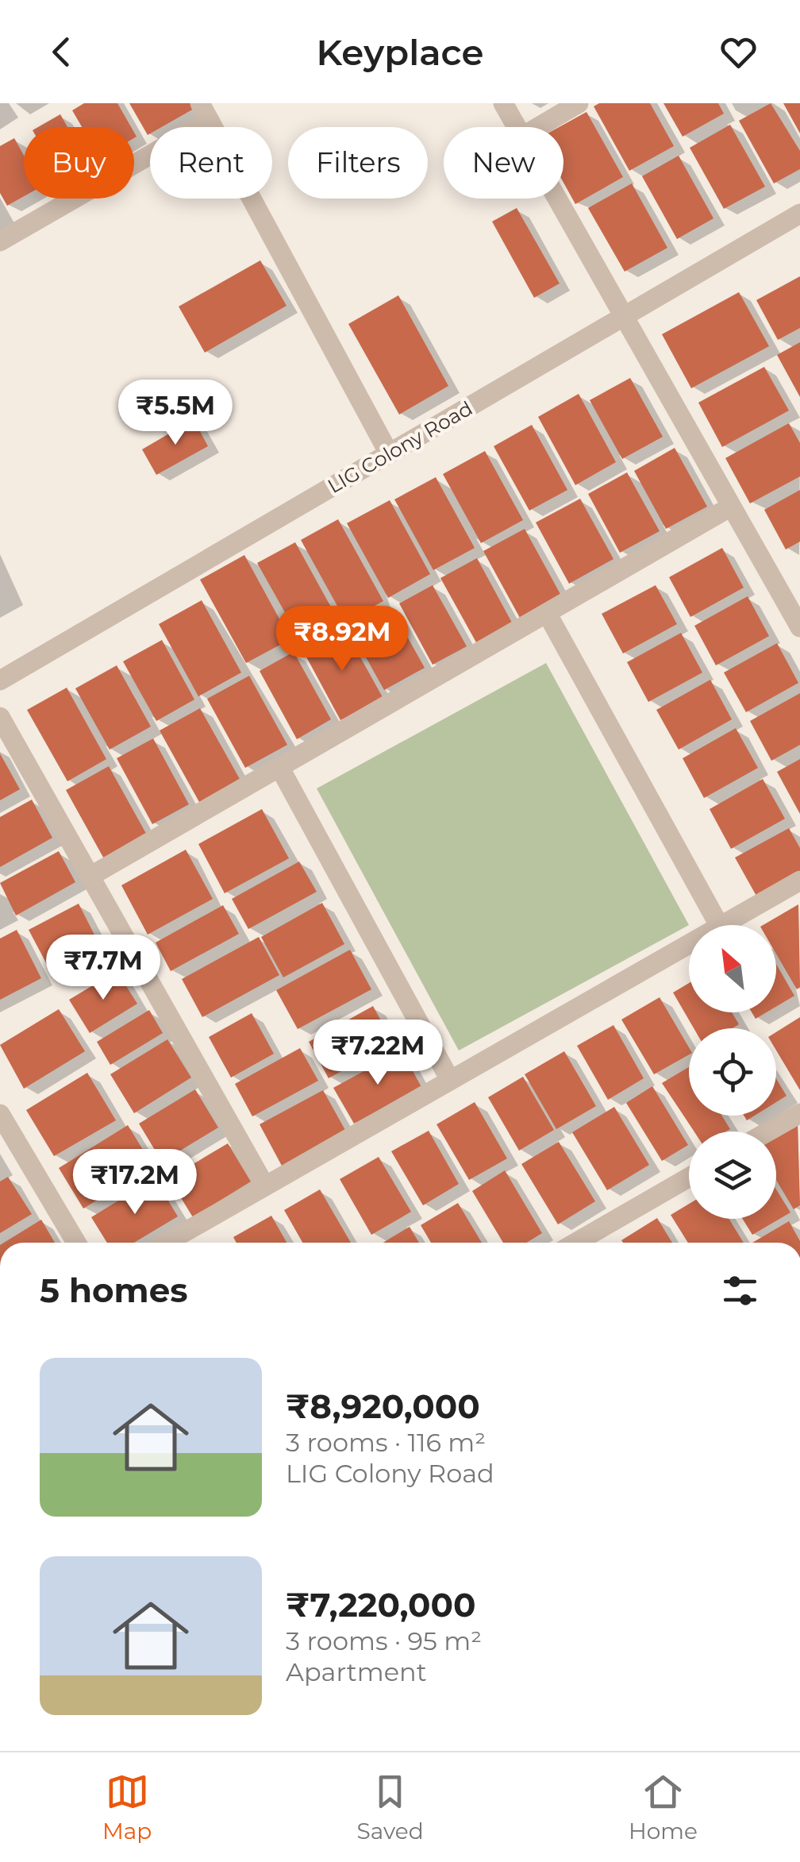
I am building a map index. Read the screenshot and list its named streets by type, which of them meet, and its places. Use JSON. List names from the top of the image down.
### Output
{
  "streets": {
    "street": ["LIG Colony Road"]
  },
  "north": "top left",
  "page": {
    "header": "Keyplace",
    "chip": [
      "Buy",
      "Rent",
      "Filters",
      "New"
    ],
    "price": [
      "₹5.5M",
      "₹8.92M",
      "₹7.7M",
      "₹7.22M",
      "₹17.2M"
    ],
    "heading": "5 homes",
    "list": [
      {
        "name": "₹8,920,000",
        "note": "3 rooms · 116 m² · LIG Colony Road"
      },
      {
        "name": "₹7,220,000",
        "note": "3 rooms · 95 m² · Apartment"
      }
    ],
    "tabs": ["Map", "Saved", "Home"]
  }
}
